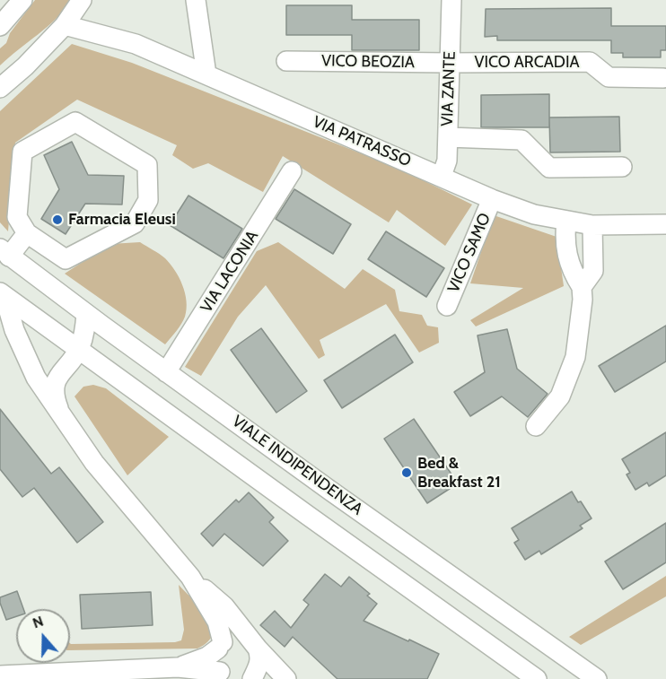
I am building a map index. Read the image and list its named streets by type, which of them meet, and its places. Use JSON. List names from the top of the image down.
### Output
{
  "streets": {
    "street": [
      "VICO BEOZIA",
      "VICO ARCADIA",
      "VIA ZANTE",
      "VIA PATRASSO",
      "VICO SAMO",
      "VIA LACONIA",
      "VIALE INDIPENDENZA"
    ]
  },
  "crossings": [
    ["VICO BEOZIA", "VICO ARCADIA"],
    ["VICO BEOZIA", "VIA ZANTE"],
    ["VICO ARCADIA", "VIA ZANTE"],
    ["VIA ZANTE", "VIA PATRASSO"],
    ["VIA PATRASSO", "VICO SAMO"],
    ["VIA LACONIA", "VIALE INDIPENDENZA"]
  ],
  "places": ["Farmacia Eleusi", "Bed & Breakfast 21"],
  "north": "top"
}
